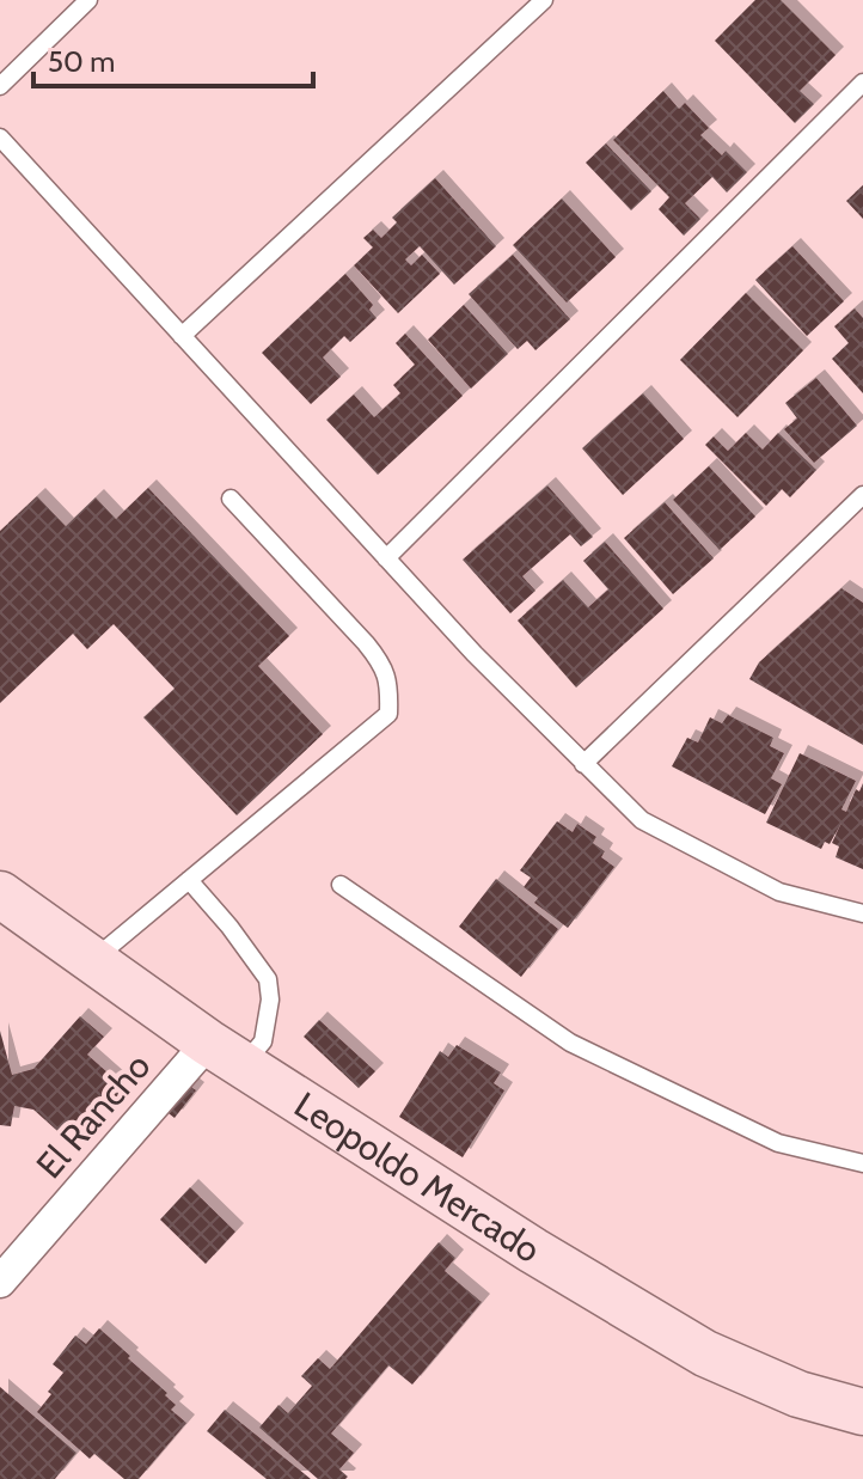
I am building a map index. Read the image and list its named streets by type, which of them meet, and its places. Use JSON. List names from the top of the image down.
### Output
{
  "streets": {
    "street": ["El Rancho", "Leopoldo Mercado"]
  },
  "crossings": [
    ["El Rancho", "Leopoldo Mercado"]
  ],
  "scale_bar": "50 m"
}
